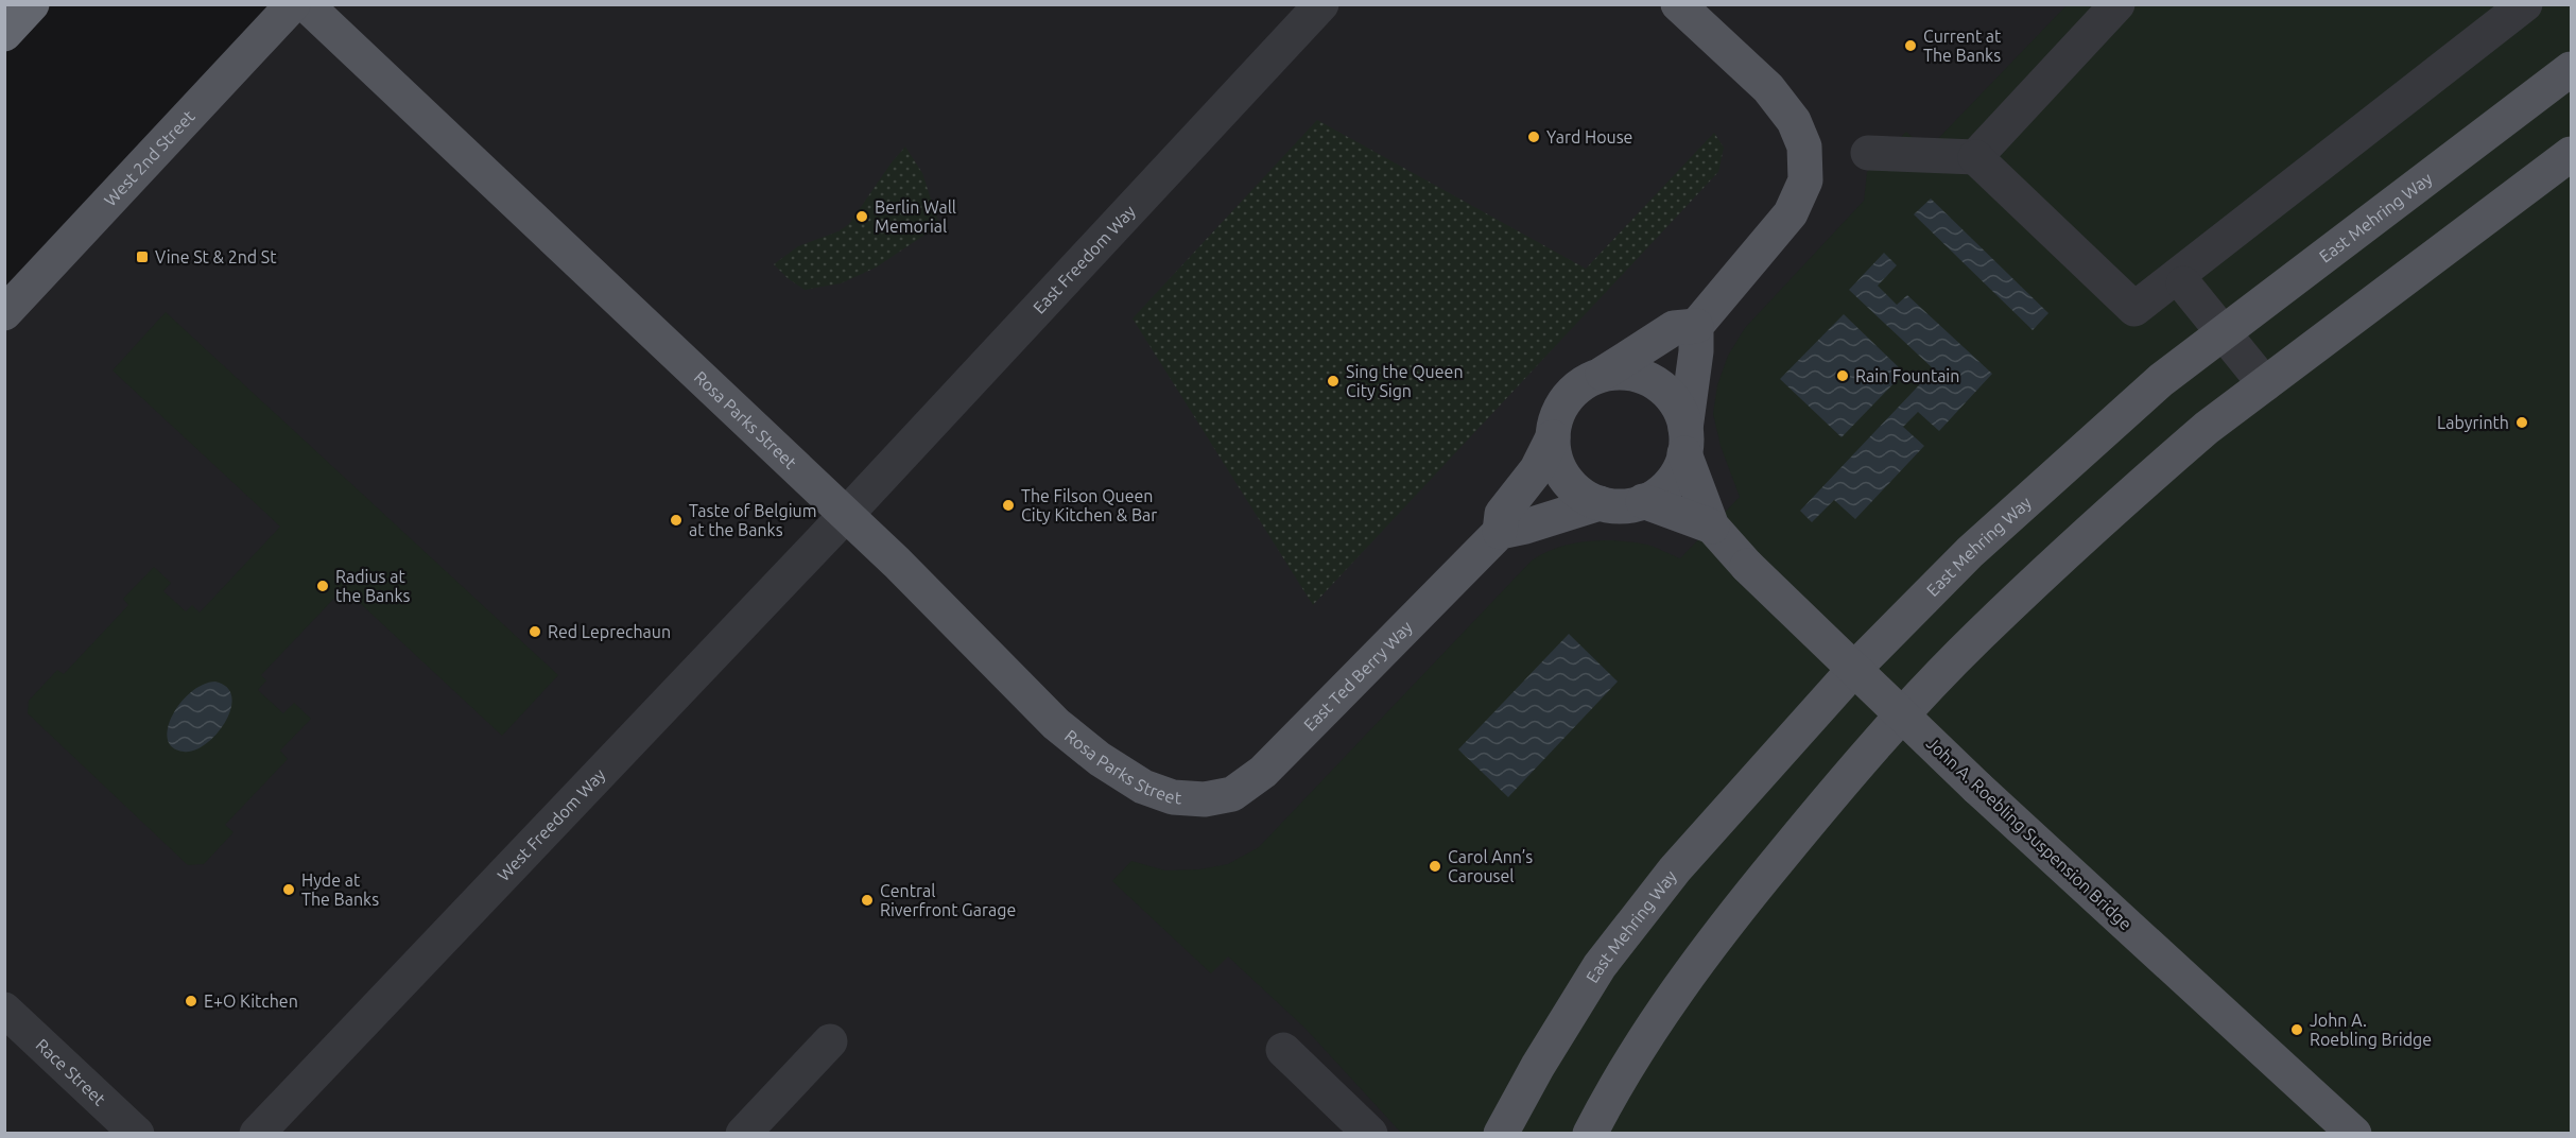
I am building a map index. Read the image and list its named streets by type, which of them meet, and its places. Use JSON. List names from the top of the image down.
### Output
{
  "streets": {
    "main road": [
      "West 2nd Street",
      "East Mehring Way",
      "Rosa Parks Street",
      "East Ted Berry Way",
      "John A. Roebling Suspension Bridge"
    ],
    "street": ["East Freedom Way", "West Freedom Way", "Race Street"]
  },
  "crossings": [
    ["East Freedom Way", "Rosa Parks Street"],
    ["East Freedom Way", "West Freedom Way"],
    ["Rosa Parks Street", "East Ted Berry Way"],
    ["Rosa Parks Street", "West Freedom Way"],
    ["East Ted Berry Way", "John A. Roebling Suspension Bridge"]
  ],
  "places": {
    "other": [
      "Current at The Banks",
      "Yard House",
      "Berlin Wall Memorial",
      "Rain Fountain",
      "Sing the Queen City Sign",
      "Labyrinth",
      "The Filson Queen City Kitchen & Bar",
      "Taste of Belgium at the Banks",
      "Radius at the Banks",
      "Red Leprechaun",
      "Carol Ann’s Carousel",
      "Hyde at The Banks",
      "Central Riverfront Garage",
      "E+O Kitchen",
      "John A. Roebling Bridge"
    ],
    "transit": ["Vine St & 2nd St"]
  }
}
